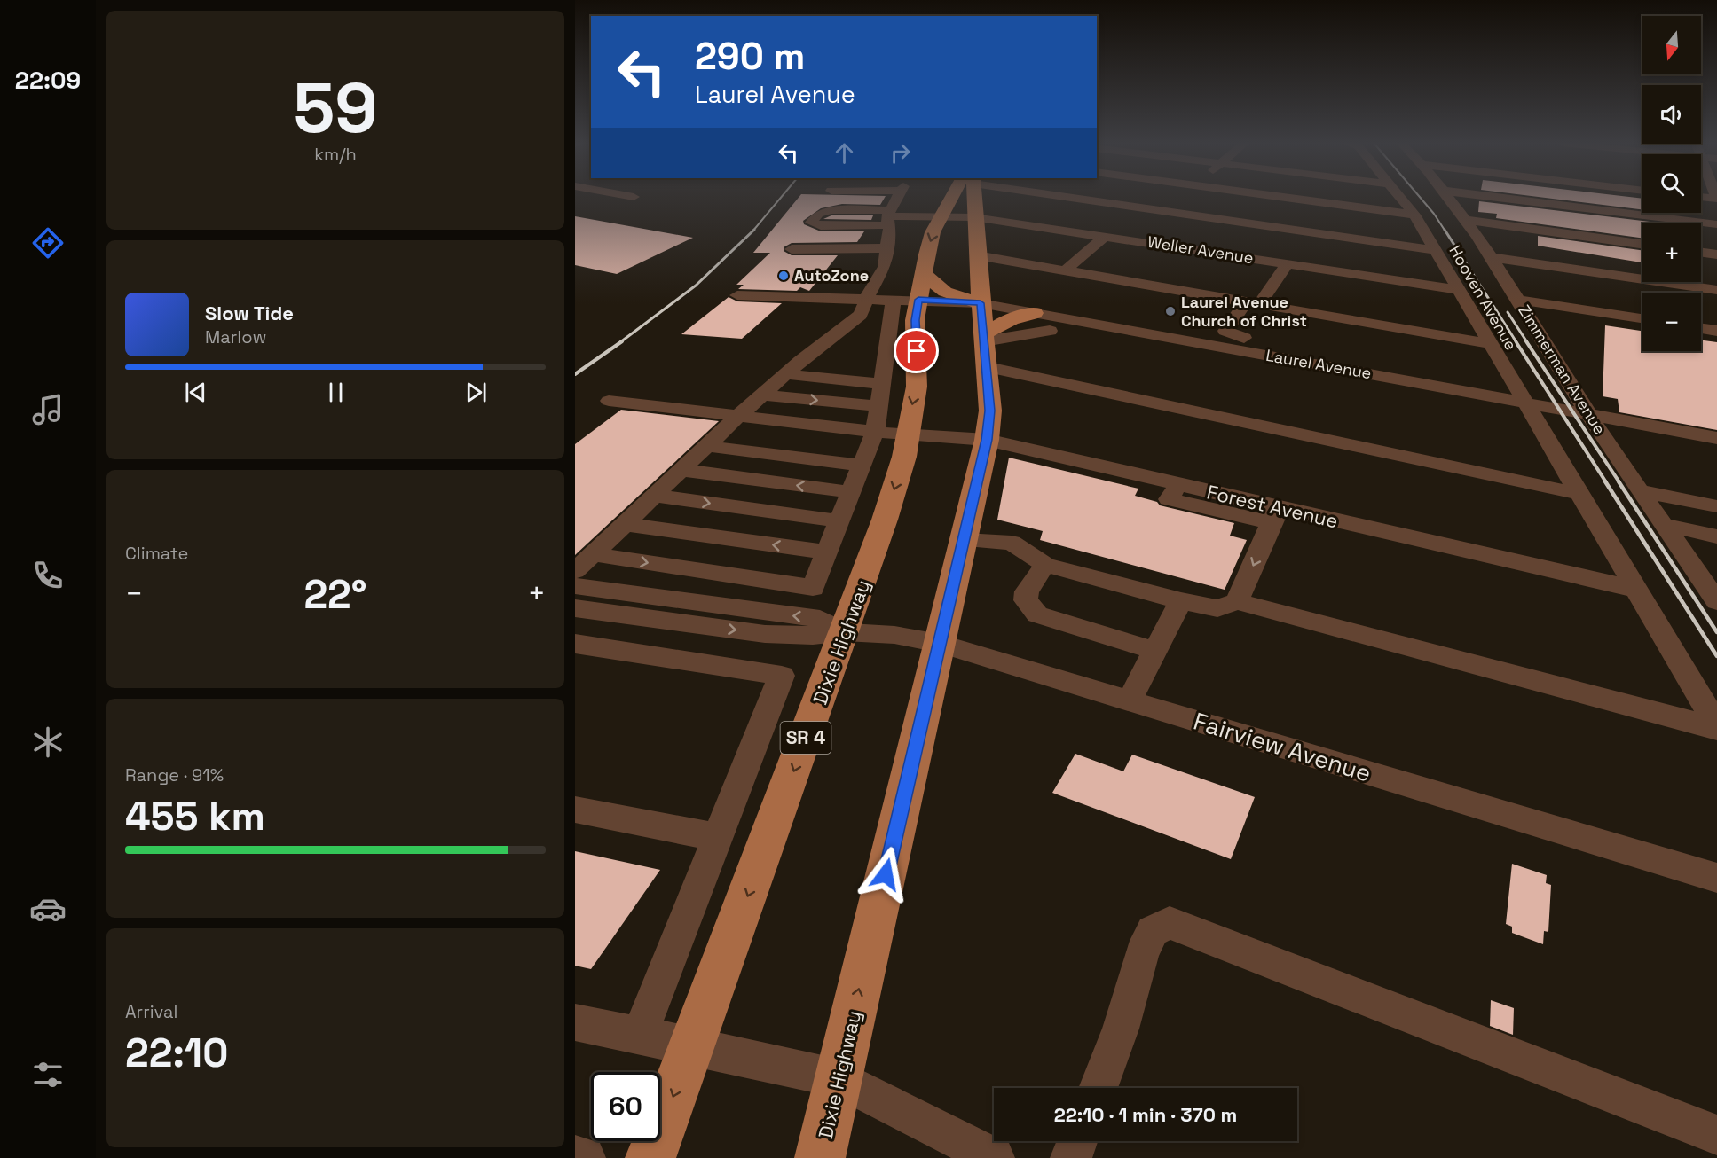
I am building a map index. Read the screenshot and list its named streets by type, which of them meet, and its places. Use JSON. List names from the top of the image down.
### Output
{
  "streets": {
    "main road": ["Dixie Highway", "SR 4"],
    "street": [
      "Weller Avenue",
      "Hooven Avenue",
      "Laurel Avenue",
      "Zimmerman Avenue",
      "Forest Avenue",
      "Fairview Avenue"
    ]
  },
  "crossings": [
    ["Weller Avenue", "Hooven Avenue"],
    ["Weller Avenue", "Dixie Highway"],
    ["Hooven Avenue", "Laurel Avenue"],
    ["Laurel Avenue", "Zimmerman Avenue"],
    ["Laurel Avenue", "Dixie Highway"],
    ["Forest Avenue", "Dixie Highway"],
    ["Dixie Highway", "Fairview Avenue"]
  ],
  "places": ["AutoZone", "Laurel Avenue Church of Christ"],
  "north": "bottom",
  "page": {
    "tabs": "22:09",
    "tile": [
      ["59", "km/h"],
      "Climate",
      ["Range · 91%", "455 km"],
      ["Arrival", "22:10"]
    ],
    "map_buttons": ["+", "−"],
    "turn": ["290 m", "Laurel Avenue"],
    "song": ["Slow Tide", "Marlow"],
    "heat": ["−", "22°", "+"],
    "limit": "60",
    "trip": "22:10 · 1 min · 370 m"
  }
}
